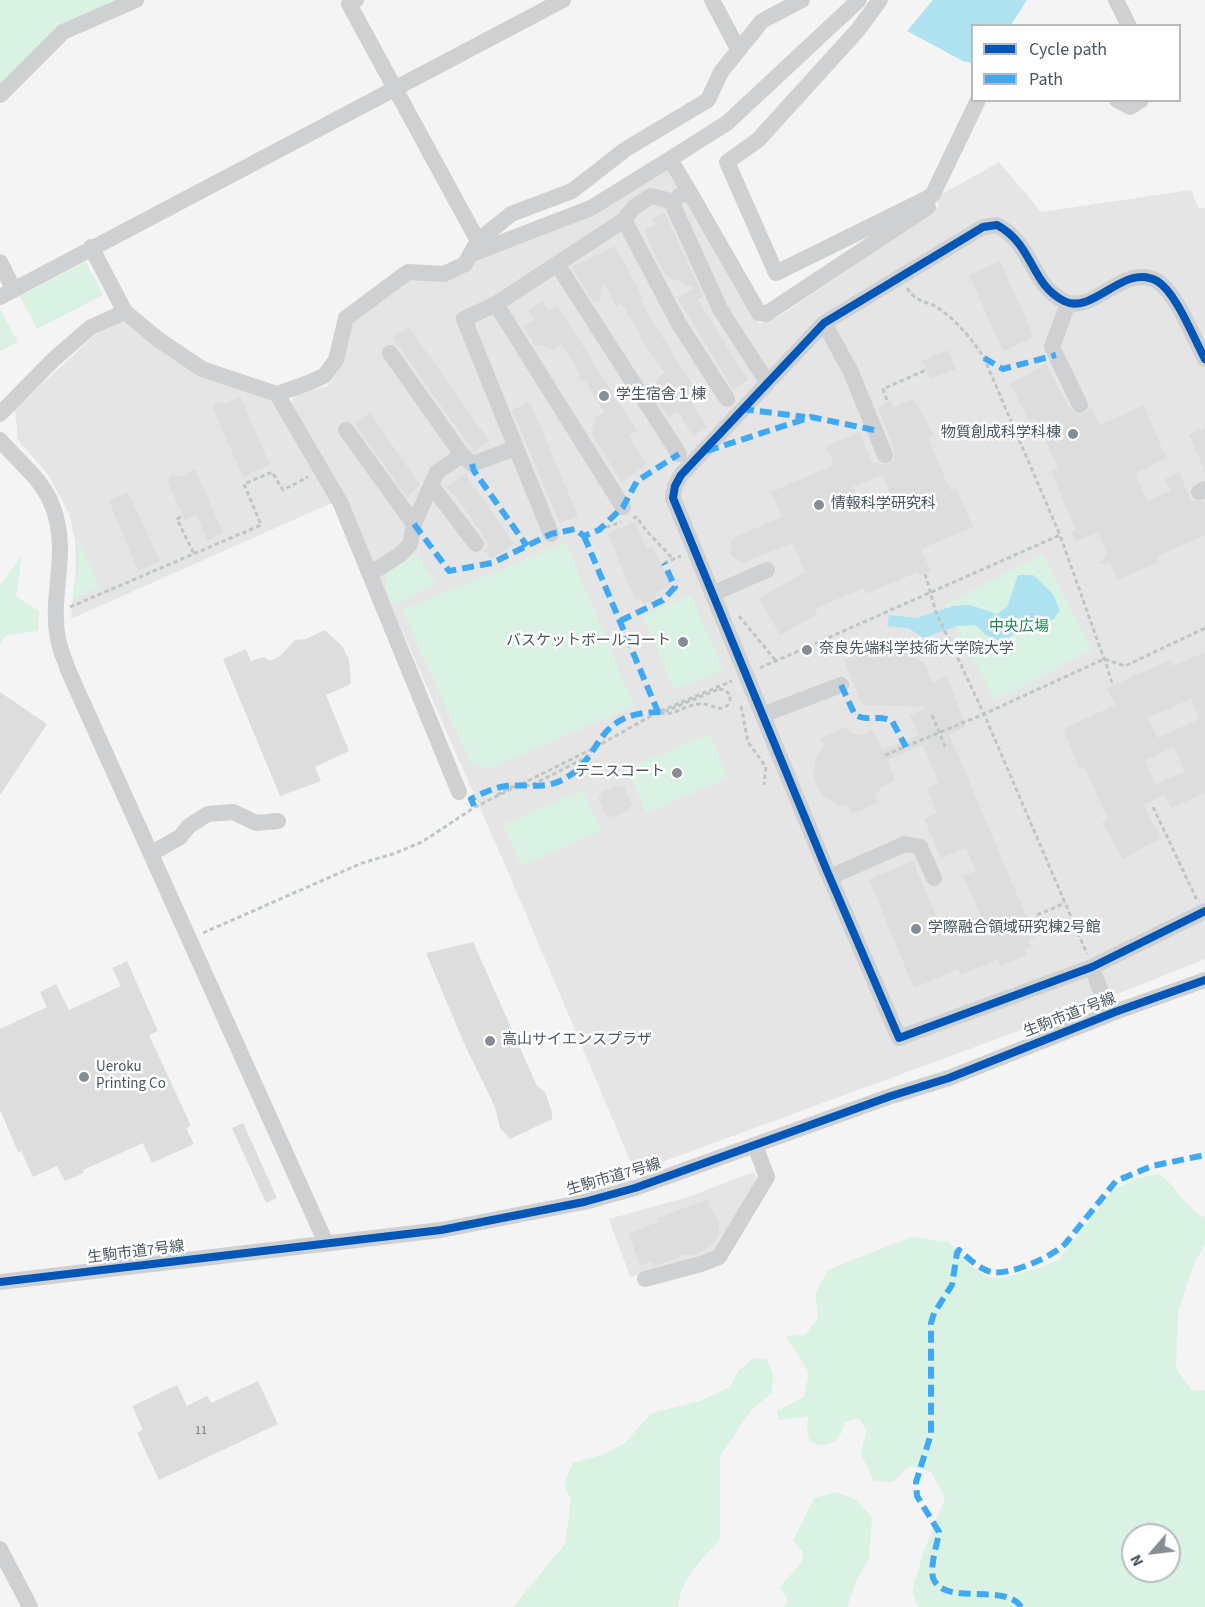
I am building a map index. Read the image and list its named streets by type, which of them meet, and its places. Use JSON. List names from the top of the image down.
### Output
{
  "streets": {
    "street": ["生駒市道7号線"]
  },
  "parks": ["中央広場"],
  "places": [
    "学生宿舎１棟",
    "物質創成科学科棟",
    "情報科学研究科",
    "バスケットボールコート",
    "奈良先端科学技術大学院大学",
    "テニスコート",
    "学際融合領域研究棟2号館",
    "高山サイエンスプラザ",
    "Ueroku Printing Co"
  ],
  "house_numbers": ["11"],
  "legend": ["Cycle path", "Path"],
  "north": "bottom left"
}
